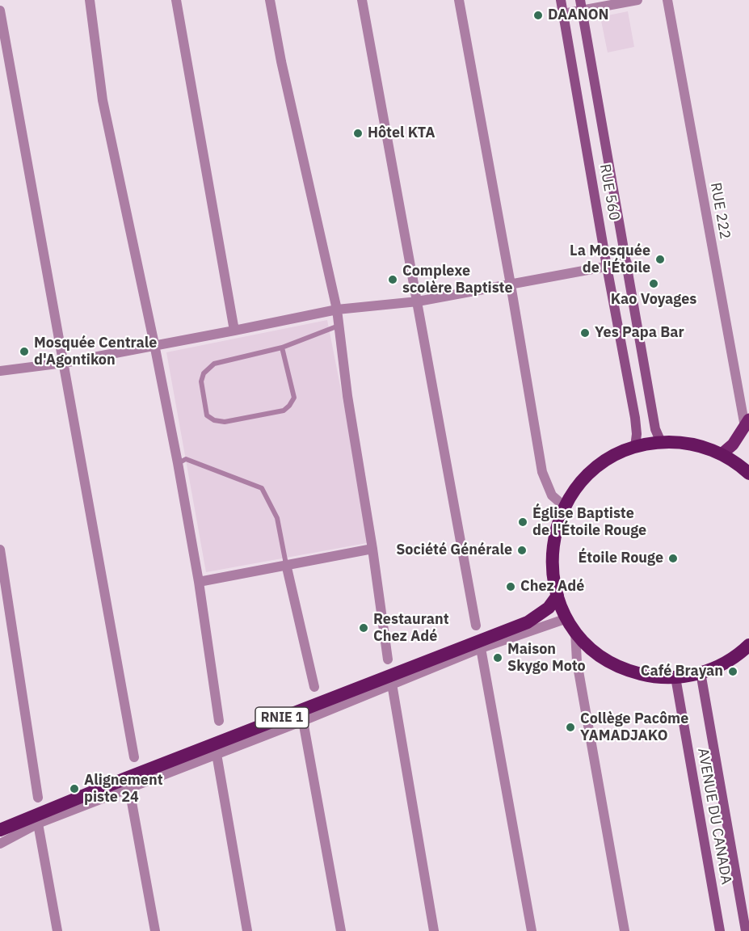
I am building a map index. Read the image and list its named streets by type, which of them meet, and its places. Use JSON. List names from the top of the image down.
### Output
{
  "streets": {
    "highway": ["RNIE 1"],
    "main road": ["RUE 560", "AVENUE DU CANADA"],
    "street": ["RUE 222"]
  },
  "places": [
    "DAANON",
    "Hôtel KTA",
    "La Mosquée de l'Étoile",
    "Complexe scolère Baptiste",
    "Kao Voyages",
    "Yes Papa Bar",
    "Mosquée Centrale d'Agontikon",
    "Église Baptiste de l'Étoile Rouge",
    "Société Générale",
    "Étoile Rouge",
    "Chez Adé",
    "Restaurant Chez Adé",
    "Maison Skygo Moto",
    "Café Brayan",
    "Collège Pacôme YAMADJAKO",
    "Alignement piste 24"
  ]
}
